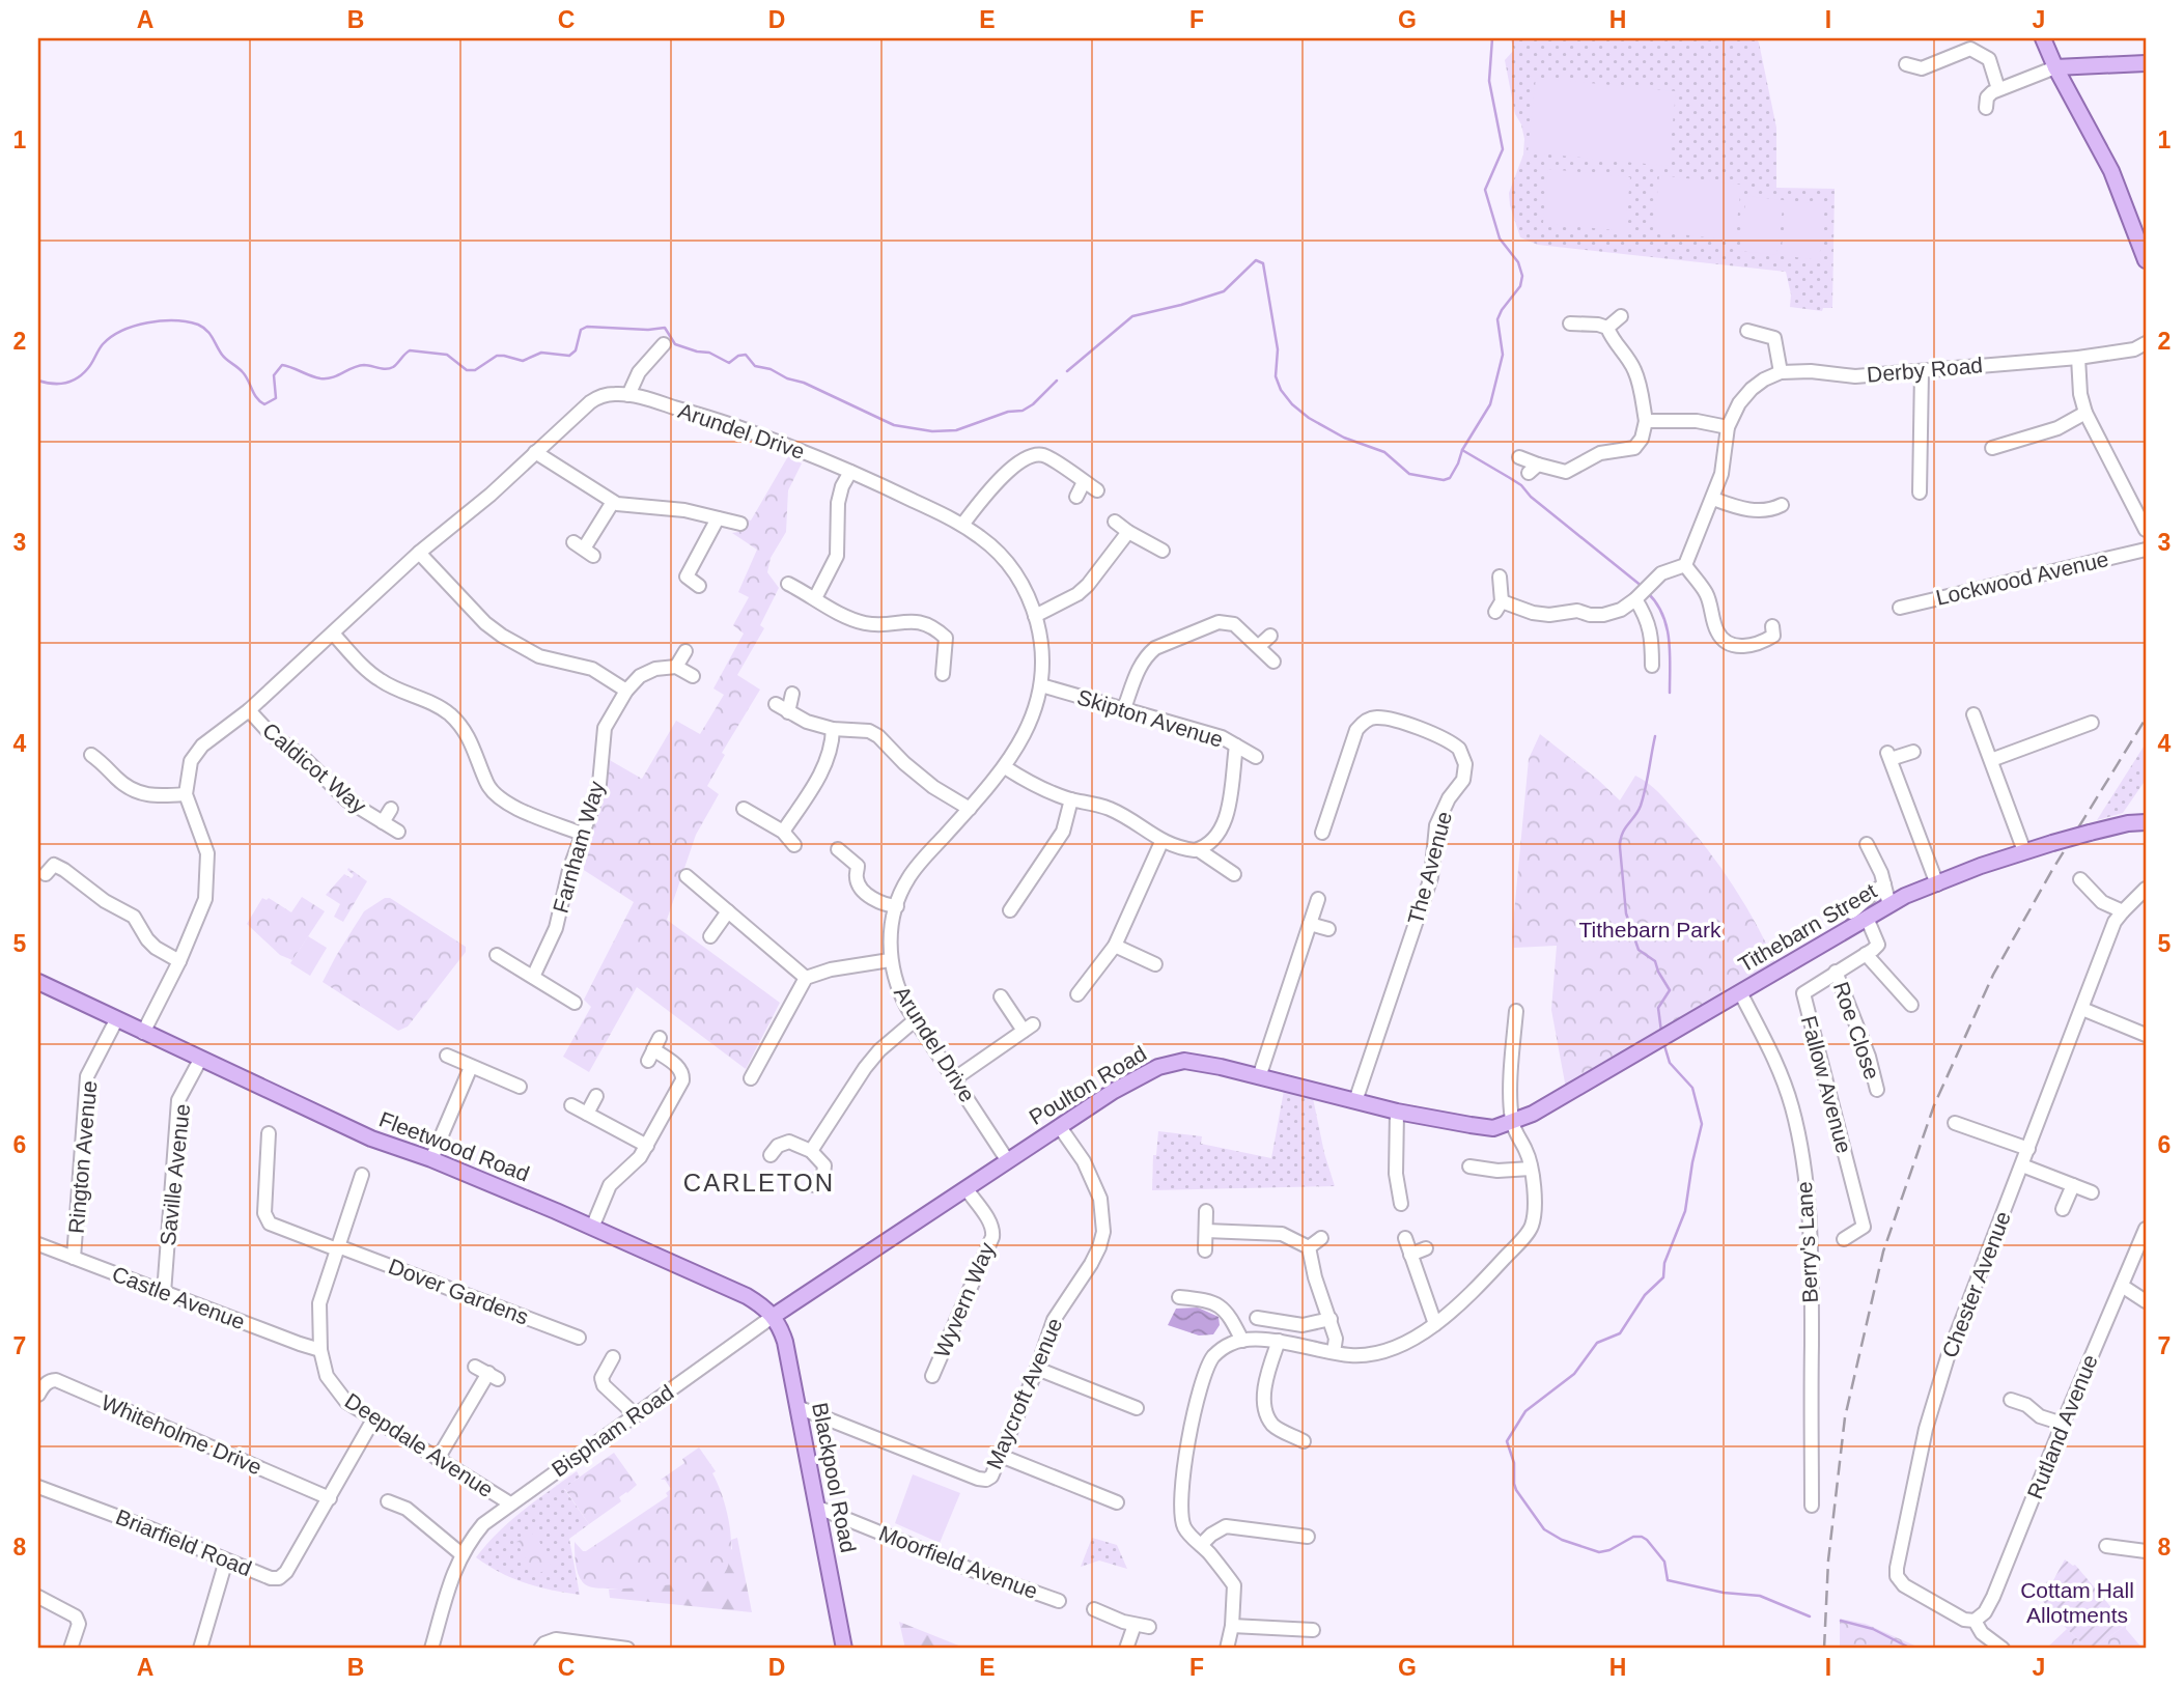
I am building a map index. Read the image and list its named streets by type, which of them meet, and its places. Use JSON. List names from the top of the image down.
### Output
{
  "streets": {
    "main road": [
      "Tithebarn Street",
      "Poulton Road",
      "Fleetwood Road",
      "Blackpool Road"
    ],
    "street": [
      "Derby Road",
      "Arundel Drive",
      "Lockwood Avenue",
      "Skipton Avenue",
      "Caldicot Way",
      "Farnham Way",
      "The Avenue",
      "Roe Close",
      "Fallow Avenue",
      "Rington Avenue",
      "Saville Avenue",
      "Berry's Lane",
      "Chester Avenue",
      "Dover Gardens",
      "Castle Avenue",
      "Wyvern Way",
      "Maycroft Avenue",
      "Rutland Avenue",
      "Bispham Road",
      "Whiteholme Drive",
      "Deepdale Avenue",
      "Briarfield Road",
      "Moorfield Avenue"
    ]
  },
  "crossings": [
    ["Arundel Drive", "Skipton Avenue"],
    ["Arundel Drive", "Caldicot Way"],
    ["Arundel Drive", "Poulton Road"],
    ["The Avenue", "Poulton Road"],
    ["Tithebarn Street", "Poulton Road"],
    ["Tithebarn Street", "Berry's Lane"],
    ["Roe Close", "Fallow Avenue"],
    ["Poulton Road", "Fleetwood Road"],
    ["Poulton Road", "Wyvern Way"],
    ["Poulton Road", "Maycroft Avenue"],
    ["Poulton Road", "Bispham Road"],
    ["Poulton Road", "Blackpool Road"],
    ["Fleetwood Road", "Rington Avenue"],
    ["Fleetwood Road", "Saville Avenue"],
    ["Fleetwood Road", "Bispham Road"],
    ["Fleetwood Road", "Blackpool Road"],
    ["Rington Avenue", "Castle Avenue"],
    ["Saville Avenue", "Castle Avenue"],
    ["Chester Avenue", "Rutland Avenue"],
    ["Dover Gardens", "Deepdale Avenue"],
    ["Castle Avenue", "Deepdale Avenue"],
    ["Maycroft Avenue", "Blackpool Road"],
    ["Bispham Road", "Deepdale Avenue"],
    ["Bispham Road", "Blackpool Road"],
    ["Whiteholme Drive", "Briarfield Road"],
    ["Deepdale Avenue", "Briarfield Road"],
    ["Blackpool Road", "Moorfield Avenue"]
  ],
  "districts": ["CARLETON"],
  "parks": ["Tithebarn Park", "Cottam Hall Allotments"],
  "grid": {
    "columns": [
      "A",
      "B",
      "C",
      "D",
      "E",
      "F",
      "G",
      "H",
      "I",
      "J"
    ],
    "rows": [
      "1",
      "2",
      "3",
      "4",
      "5",
      "6",
      "7",
      "8"
    ]
  }
}
